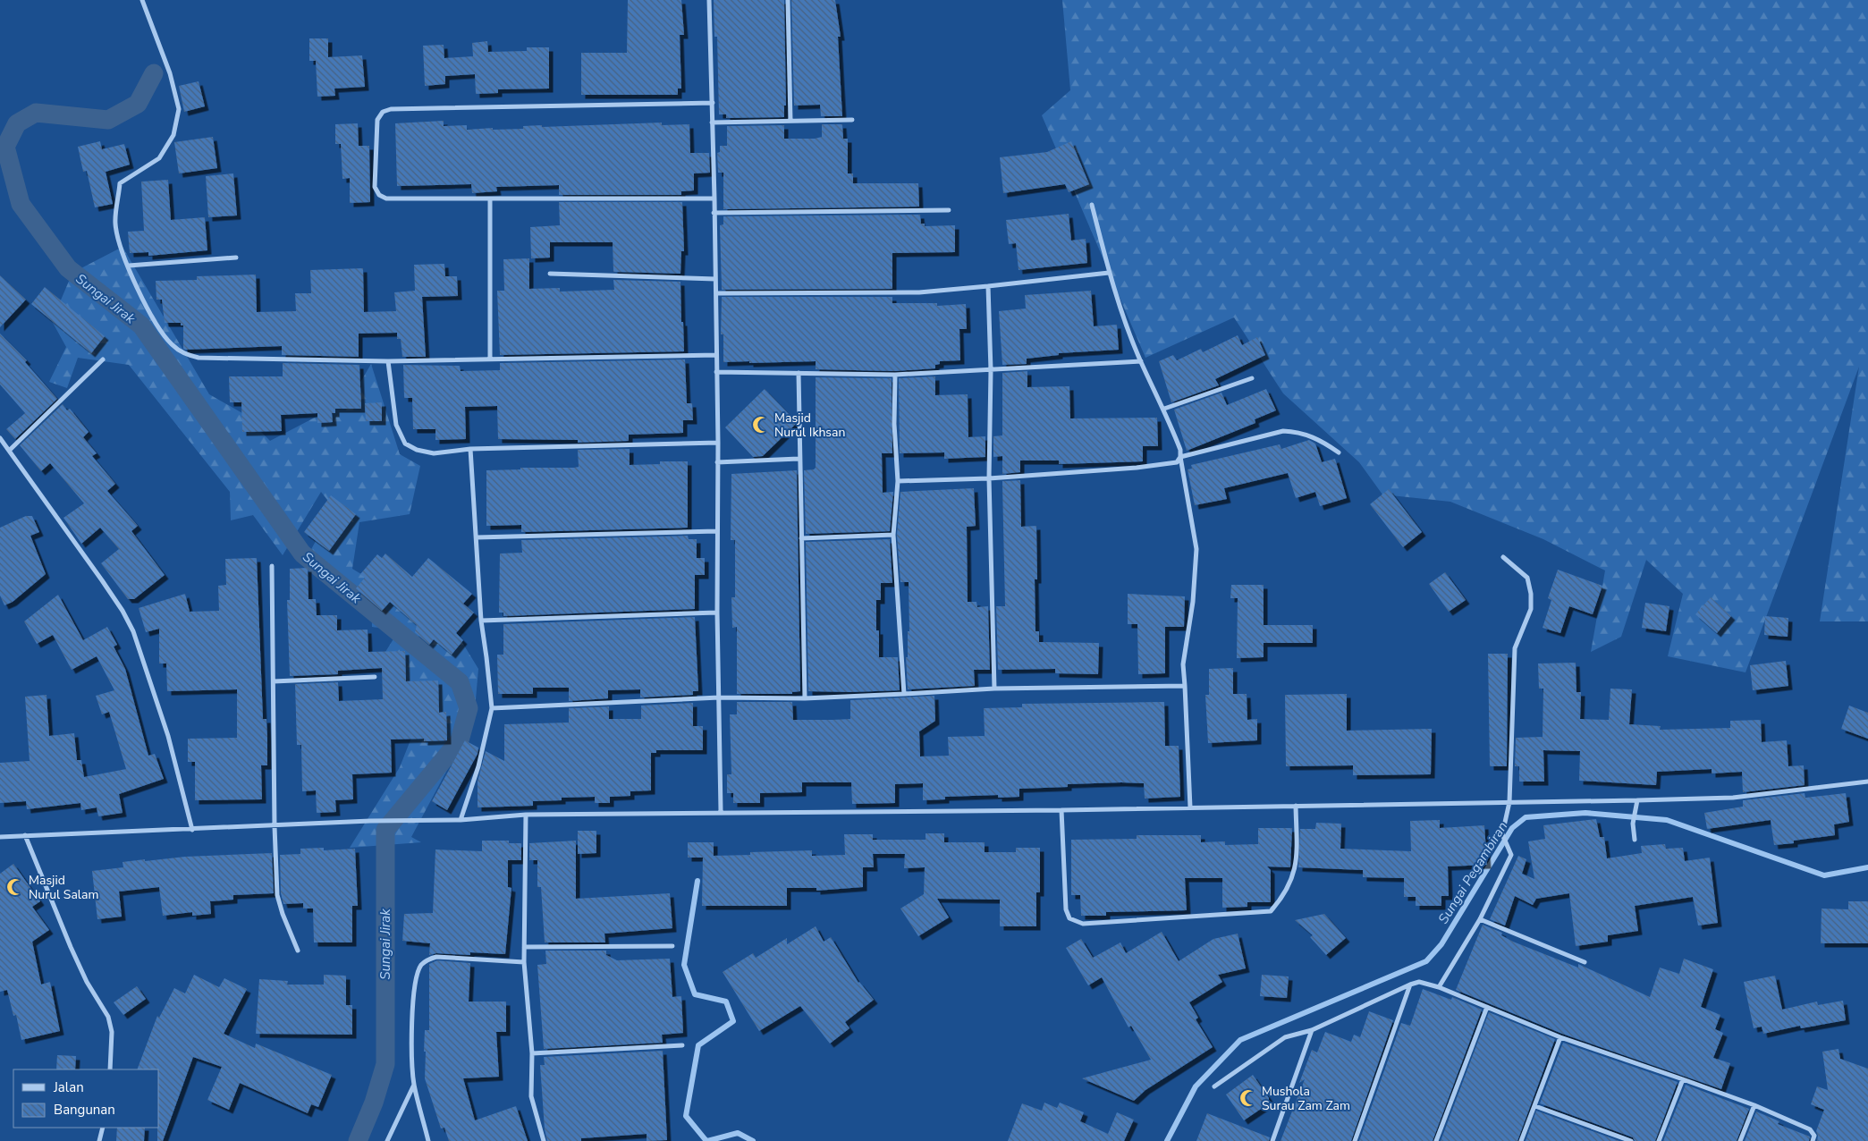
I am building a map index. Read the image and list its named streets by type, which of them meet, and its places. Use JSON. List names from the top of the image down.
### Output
{
  "water": ["Sungai Jirak", "Sungai Pegambiran"],
  "places": {
    "mosque": ["Masjid Nurul Ikhsan", "Masjid Nurul Salam", "Mushola Surau Zam Zam"]
  },
  "legend": ["Jalan", "Bangunan"]
}
